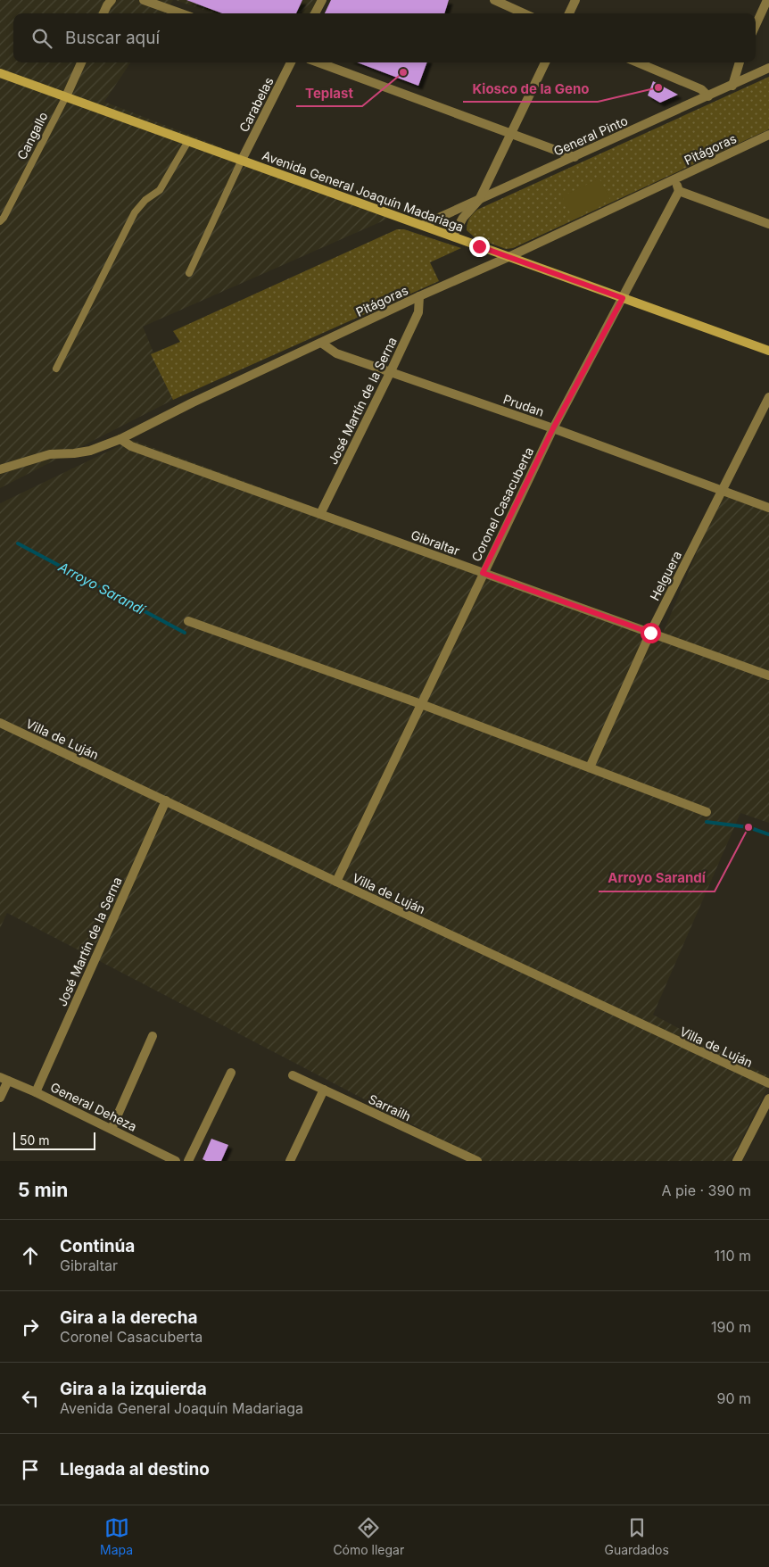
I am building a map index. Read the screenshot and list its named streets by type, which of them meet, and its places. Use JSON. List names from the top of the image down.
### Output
{
  "streets": {
    "main road": ["Avenida General Joaquín Madariaga"],
    "street": [
      "Carabelas",
      "Cangallo",
      "General Pinto",
      "Pitágoras",
      "José Martín de la Serna",
      "Prudan",
      "Coronel Casacuberta",
      "Gibraltar",
      "Helguera",
      "Villa de Luján",
      "General Deheza",
      "Sarrailh"
    ]
  },
  "crossings": [
    ["Carabelas", "Avenida General Joaquín Madariaga"],
    ["Cangallo", "Avenida General Joaquín Madariaga"],
    ["General Pinto", "Avenida General Joaquín Madariaga"],
    ["Pitágoras", "Avenida General Joaquín Madariaga"],
    ["Pitágoras", "José Martín de la Serna"],
    ["Pitágoras", "Prudan"],
    ["Pitágoras", "Gibraltar"],
    ["Avenida General Joaquín Madariaga", "Coronel Casacuberta"],
    ["José Martín de la Serna", "Prudan"],
    ["José Martín de la Serna", "Gibraltar"],
    ["José Martín de la Serna", "Villa de Luján"],
    ["José Martín de la Serna", "General Deheza"],
    ["Prudan", "Coronel Casacuberta"],
    ["Prudan", "Helguera"],
    ["Coronel Casacuberta", "Gibraltar"],
    ["Coronel Casacuberta", "Villa de Luján"],
    ["Gibraltar", "Helguera"]
  ],
  "water": ["Arroyo Sarandí"],
  "places": ["Teplast", "Kiosco de la Geno", "Arroyo Sarandí"],
  "scale_bar": "50 m",
  "page": {
    "search": "Buscar aquí",
    "scale": "50 m",
    "heading": ["5 min", "A pie · 390 m"],
    "list": [
      ["Continúa", "Gibraltar", "110 m"],
      ["Gira a la derecha", "Coronel Casacuberta", "190 m"],
      ["Gira a la izquierda", "Avenida General Joaquín Madariaga", "90 m"],
      "Llegada al destino"
    ],
    "nav": ["Mapa", "Cómo llegar", "Guardados"]
  }
}
